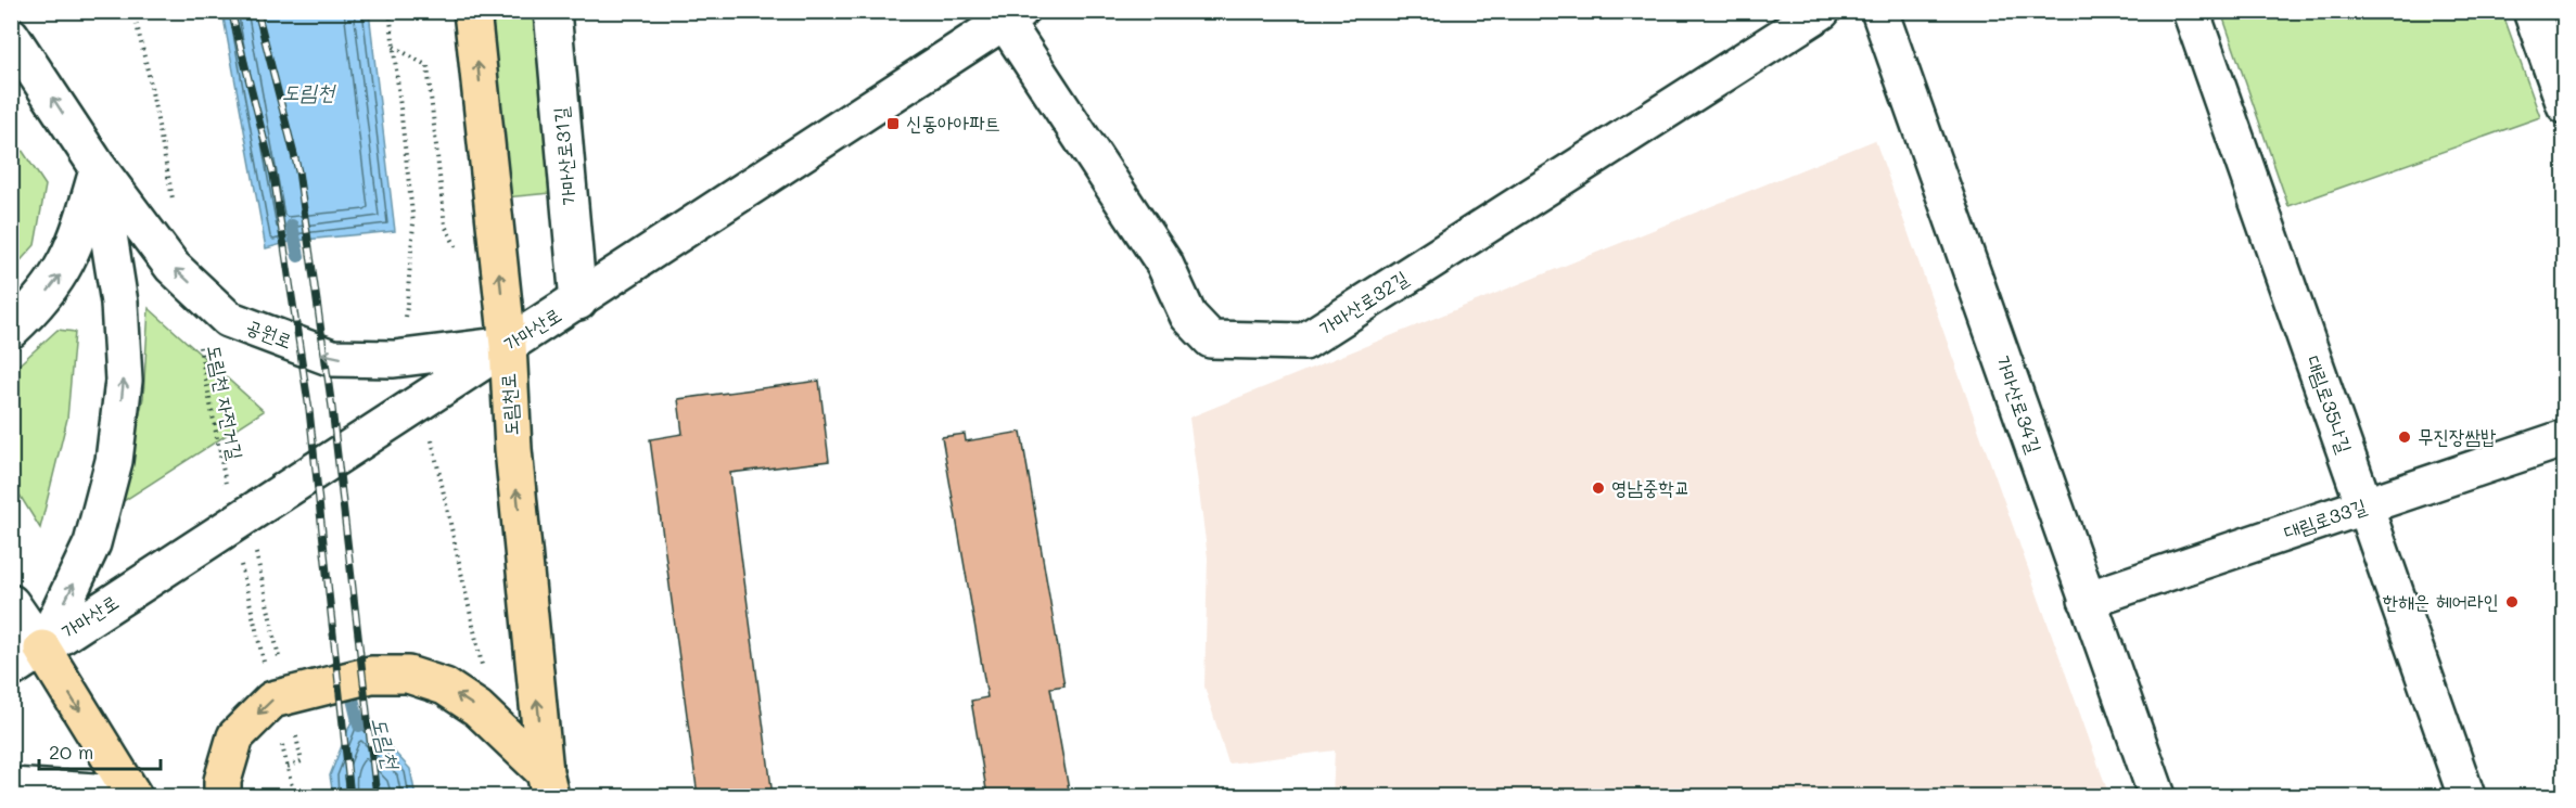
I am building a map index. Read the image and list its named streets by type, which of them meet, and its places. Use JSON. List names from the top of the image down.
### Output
{
  "streets": {
    "main road": ["도림천로"],
    "street": [
      "가마산로31길",
      "가마산로32길",
      "가마산로",
      "공원로",
      "가마산로34길",
      "대림로35나길",
      "대림로33길"
    ],
    "path": ["도림천 자전거길"]
  },
  "crossings": [
    ["가마산로31길", "가마산로"],
    ["가마산로32길", "가마산로"],
    ["가마산로", "공원로"],
    ["가마산로", "도림천 자전거길"],
    ["가마산로", "도림천로"],
    ["공원로", "도림천로"],
    ["가마산로34길", "대림로33길"],
    ["대림로35나길", "대림로33길"]
  ],
  "one_way": ["공원로", "도림천로"],
  "water": ["도림천"],
  "places": {
    "transit": ["신동아아파트"],
    "other": ["무진장쌈밥", "영남중학교", "한해은 헤어라인"]
  },
  "scale_bar": "20 m"
}
